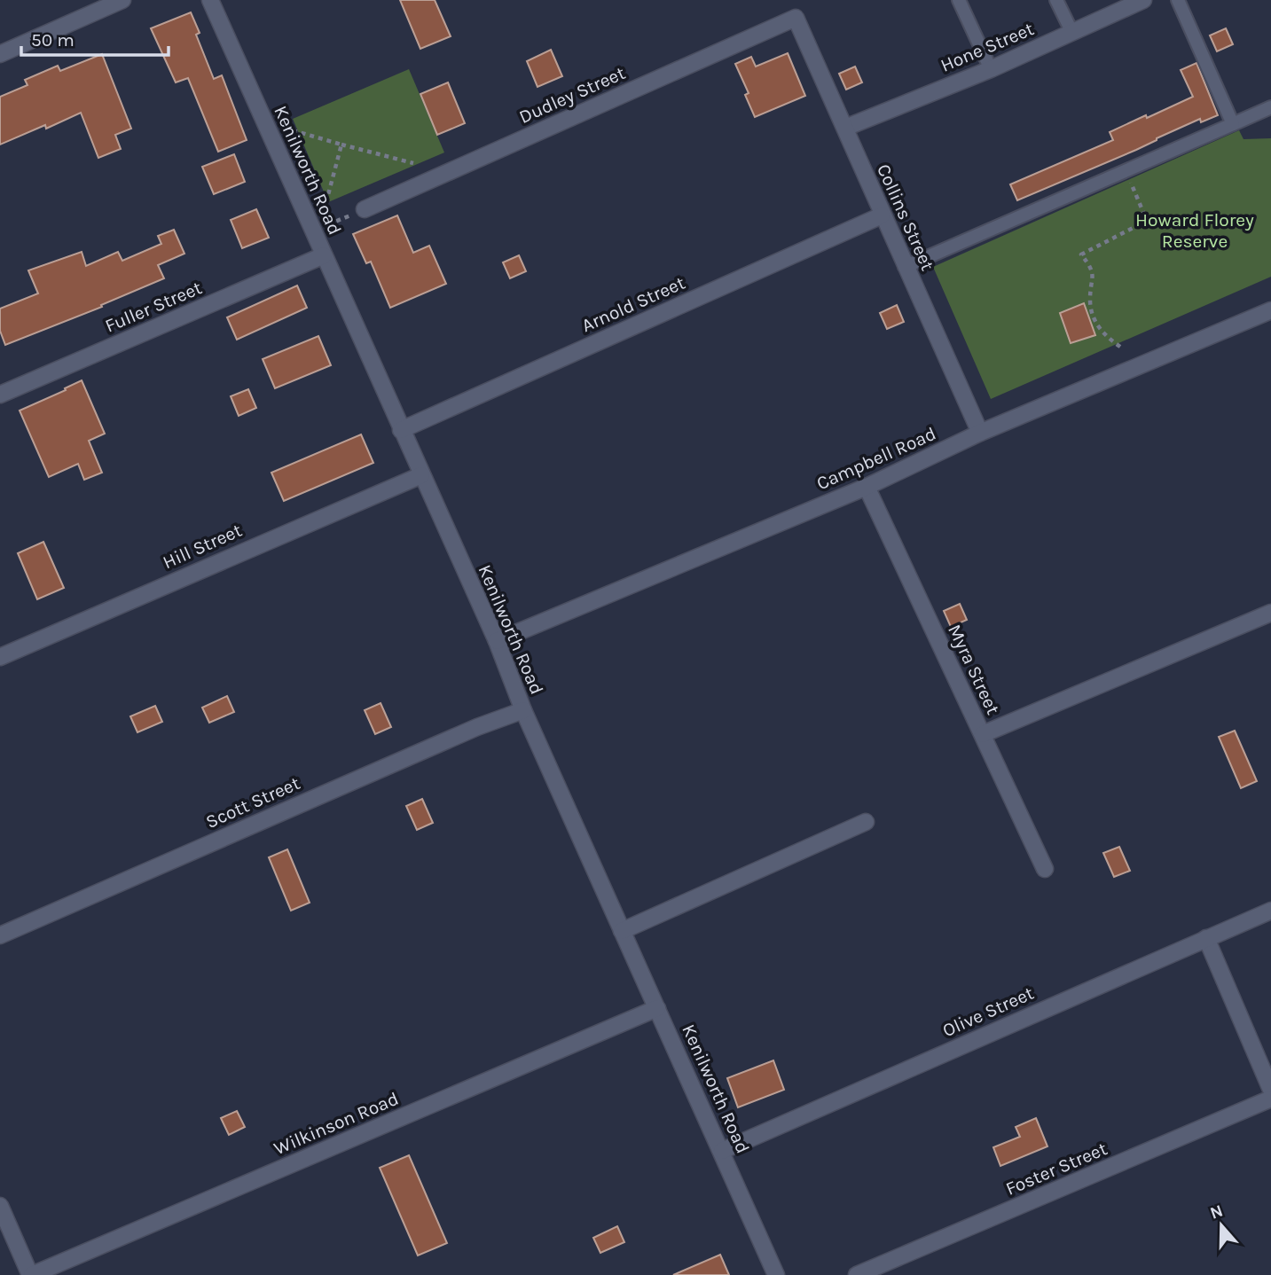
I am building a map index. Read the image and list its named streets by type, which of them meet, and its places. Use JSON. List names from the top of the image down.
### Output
{
  "streets": {
    "street": [
      "Hone Street",
      "Dudley Street",
      "Kenilworth Road",
      "Collins Street",
      "Arnold Street",
      "Fuller Street",
      "Campbell Road",
      "Hill Street",
      "Myra Street",
      "Scott Street",
      "Olive Street",
      "Wilkinson Road",
      "Foster Street"
    ]
  },
  "crossings": [
    ["Hone Street", "Collins Street"],
    ["Dudley Street", "Collins Street"],
    ["Kenilworth Road", "Arnold Street"],
    ["Kenilworth Road", "Fuller Street"],
    ["Kenilworth Road", "Campbell Road"],
    ["Kenilworth Road", "Hill Street"],
    ["Kenilworth Road", "Scott Street"],
    ["Kenilworth Road", "Olive Street"],
    ["Kenilworth Road", "Wilkinson Road"],
    ["Collins Street", "Arnold Street"],
    ["Collins Street", "Campbell Road"],
    ["Campbell Road", "Myra Street"]
  ],
  "parks": ["Howard Florey Reserve"],
  "scale_bar": "50 m",
  "north": "top"
}
